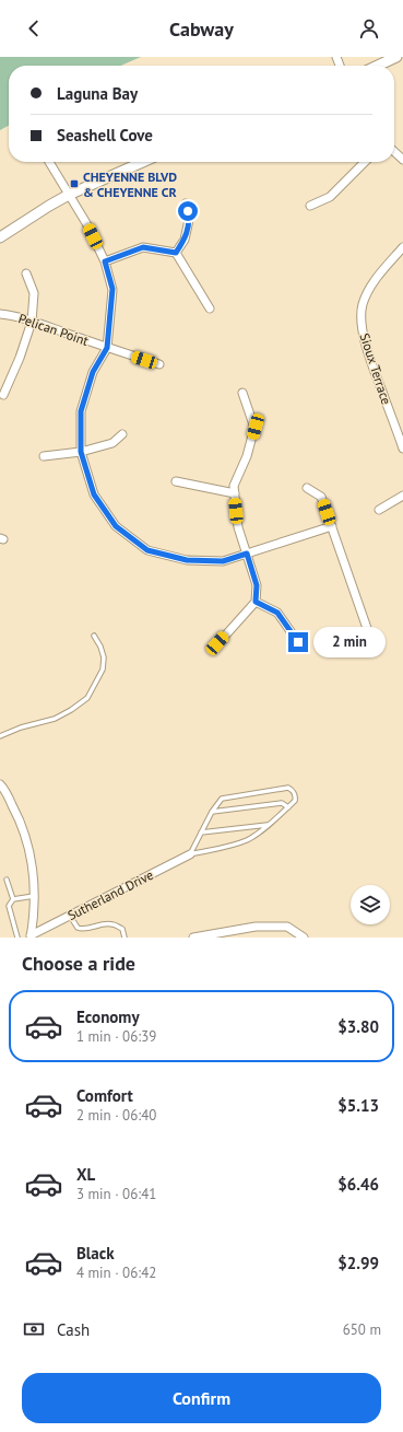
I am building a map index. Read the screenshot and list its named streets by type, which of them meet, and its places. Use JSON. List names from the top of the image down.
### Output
{
  "streets": {
    "street": ["Pelican Point", "Sioux Terrace", "Sutherland Drive"]
  },
  "places": {
    "transit": ["CHEYENNE BLVD & CHEYENNE CR"]
  },
  "page": {
    "header": "Cabway",
    "banner": ["Laguna Bay", "Seashell Cove"],
    "bubble": "2 min",
    "heading": "Choose a ride",
    "list": [
      {
        "name": "Economy",
        "note": "1 min · 06:39",
        "value": "$3.80"
      },
      {
        "name": "Comfort",
        "note": "2 min · 06:40",
        "value": "$5.13"
      },
      {
        "name": "XL",
        "note": "3 min · 06:41",
        "value": "$6.46"
      },
      {
        "name": "Black",
        "note": "4 min · 06:42",
        "value": "$2.99"
      }
    ],
    "pay": ["Cash", "650 m"],
    "buttons": "Confirm"
  }
}
